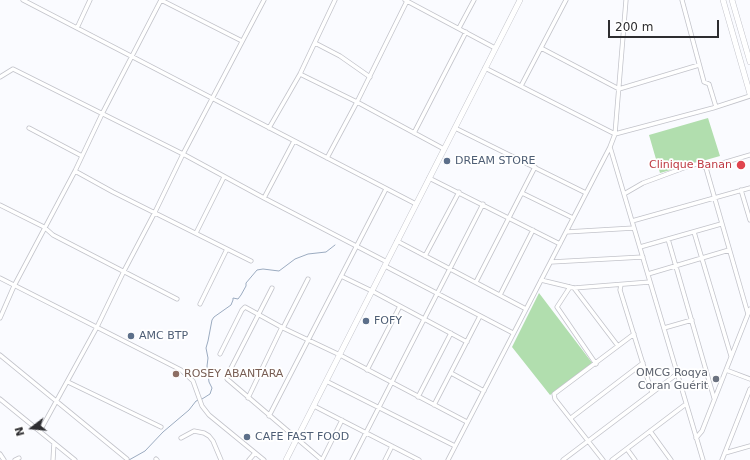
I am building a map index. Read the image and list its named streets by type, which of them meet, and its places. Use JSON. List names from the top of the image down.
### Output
{
  "places": [
    "DREAM STORE",
    "Clinique Banan",
    "FOFY",
    "AMC BTP",
    "ROSEY ABANTARA",
    "OMCG Roqya Coran Guérit",
    "CAFE FAST FOOD"
  ],
  "scale_bar": "200 m",
  "north": "left"
}
